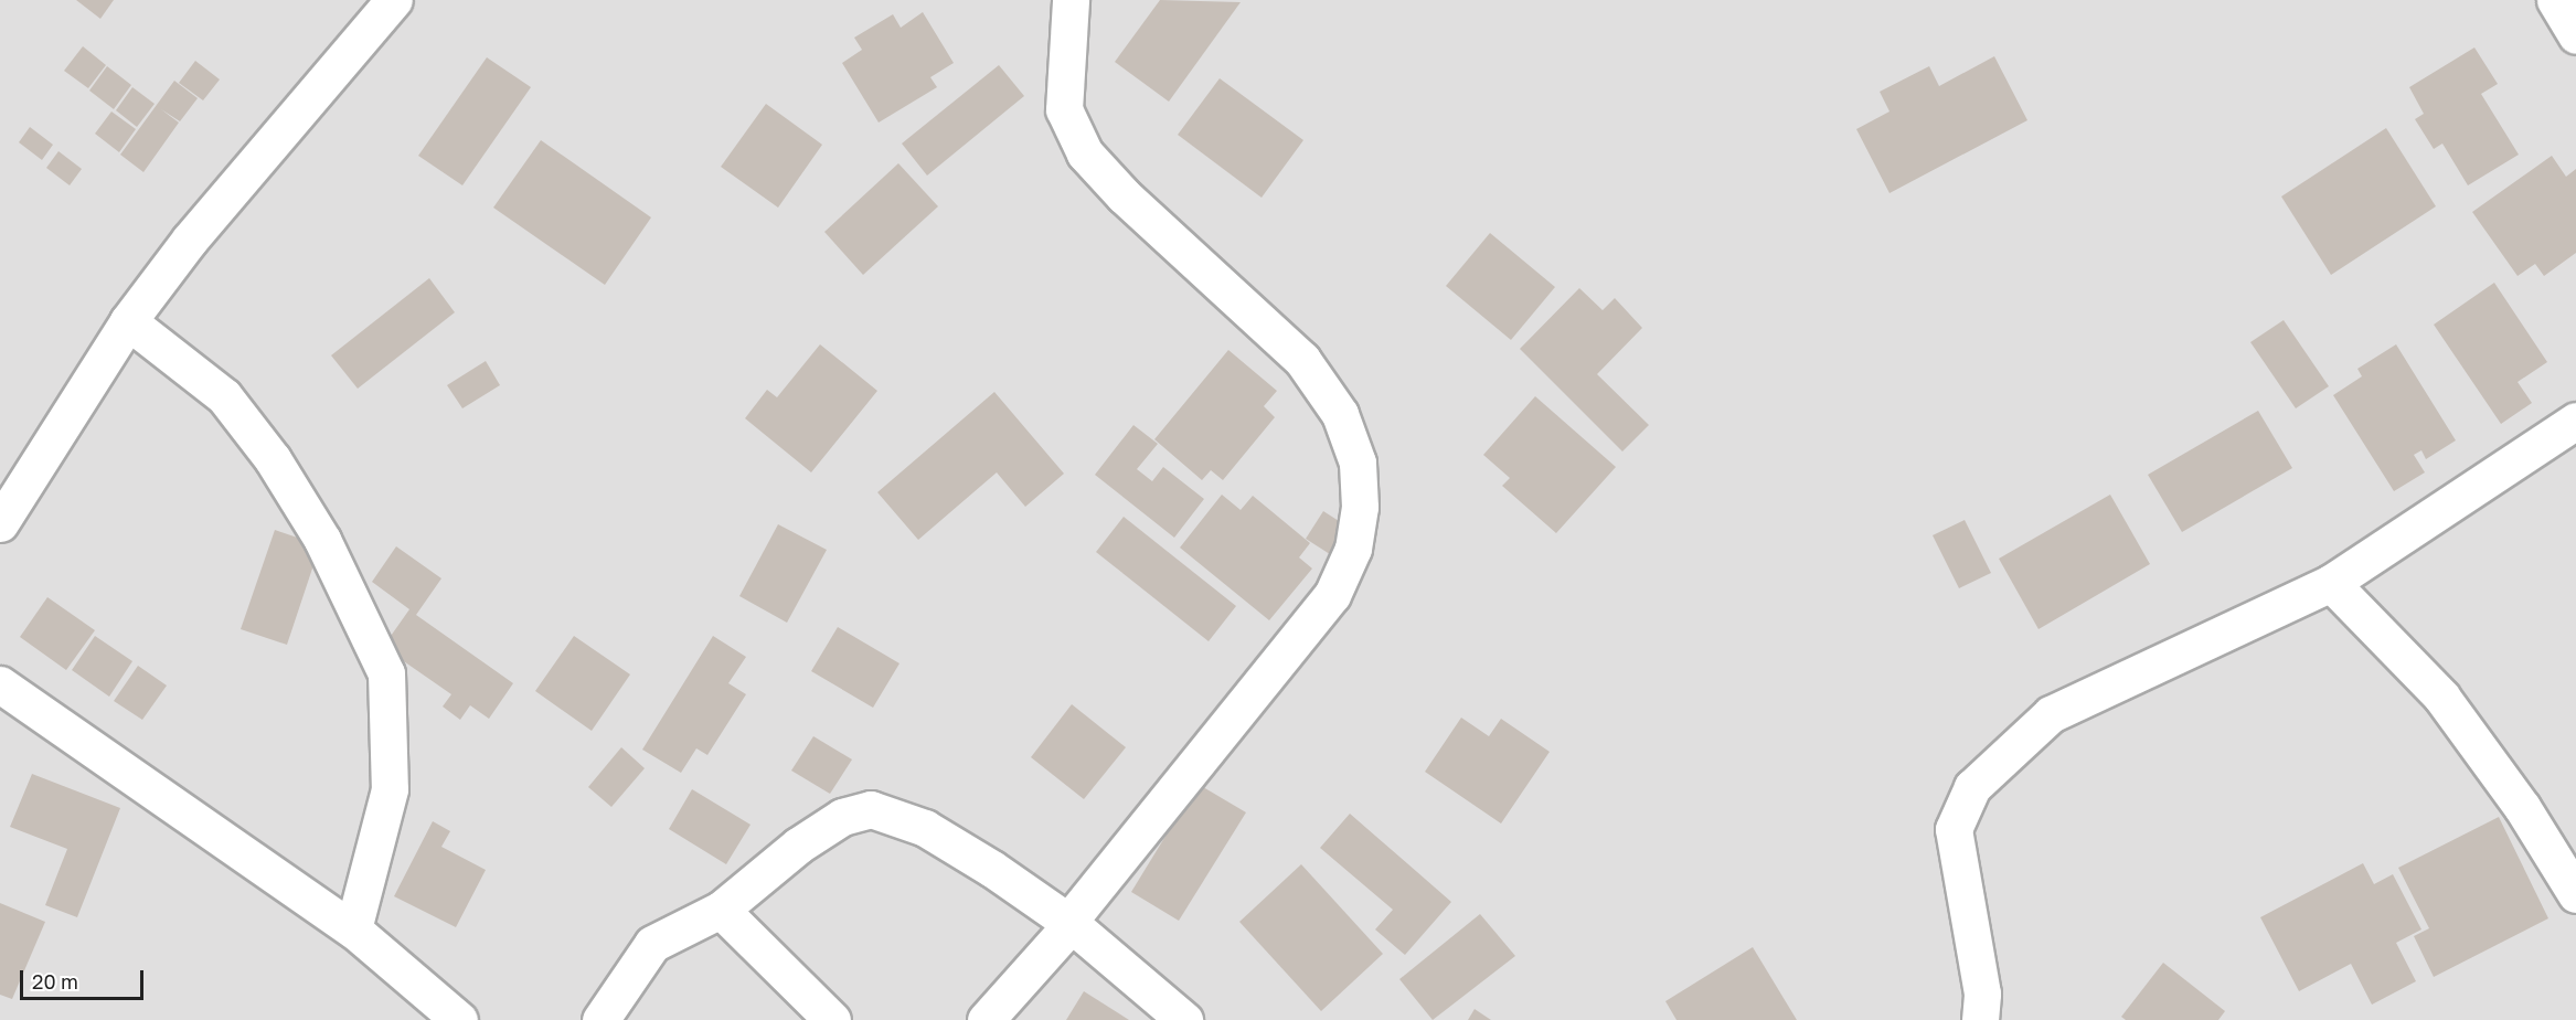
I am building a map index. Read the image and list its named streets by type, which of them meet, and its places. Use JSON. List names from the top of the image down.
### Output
{
  "scale_bar": "20 m"
}
